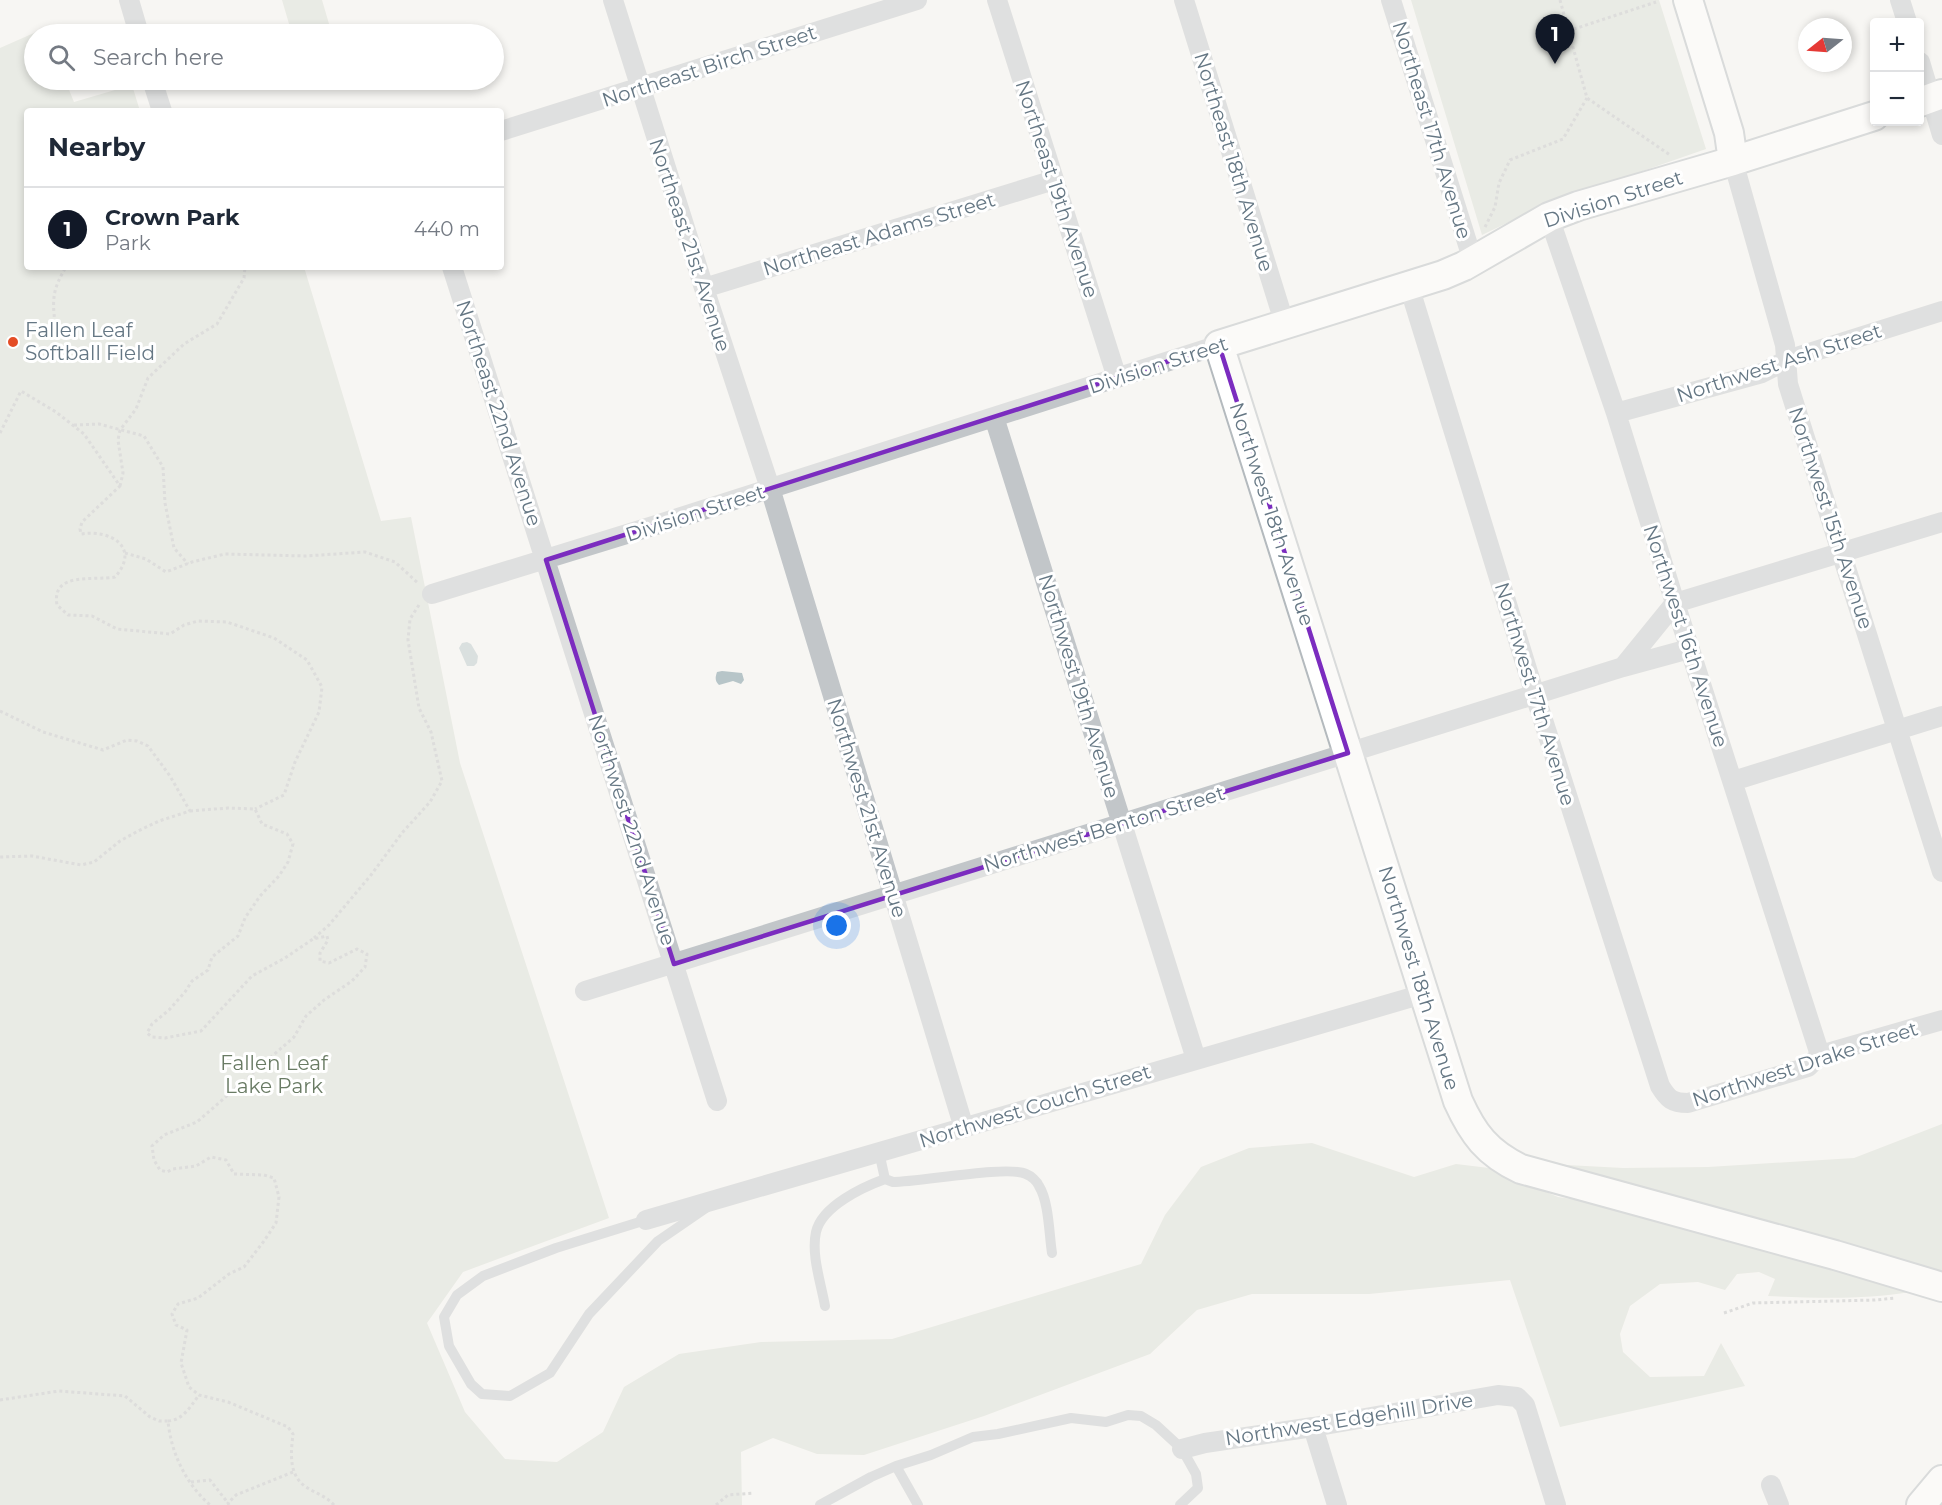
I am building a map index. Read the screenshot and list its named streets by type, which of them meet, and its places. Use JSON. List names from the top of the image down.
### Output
{
  "streets": {
    "street": [
      "Northeast Birch Street",
      "Northeast 17th Avenue",
      "Northeast 18th Avenue",
      "Northeast 19th Avenue",
      "Division Street",
      "Northeast Adams Street",
      "Northeast 21st Avenue",
      "Northwest Ash Street",
      "Northeast 22nd Avenue",
      "Northwest 18th Avenue",
      "Northwest 15th Avenue",
      "Northwest 16th Avenue",
      "Northwest 19th Avenue",
      "Northwest 17th Avenue",
      "Northwest 21st Avenue",
      "Northwest Benton Street",
      "Northwest 22nd Avenue",
      "Northwest Drake Street",
      "Northwest Couch Street",
      "Northwest Edgehill Drive"
    ]
  },
  "crossings": [
    ["Northeast Birch Street", "Northeast 21st Avenue"],
    ["Northeast 17th Avenue", "Division Street"],
    ["Northeast 18th Avenue", "Division Street"],
    ["Northeast 19th Avenue", "Division Street"],
    ["Northeast 19th Avenue", "Northeast Adams Street"],
    ["Division Street", "Northeast 21st Avenue"],
    ["Division Street", "Northeast 22nd Avenue"],
    ["Division Street", "Northwest 18th Avenue"],
    ["Division Street", "Northwest 15th Avenue"],
    ["Division Street", "Northwest 16th Avenue"],
    ["Division Street", "Northwest 19th Avenue"],
    ["Division Street", "Northwest 17th Avenue"],
    ["Division Street", "Northwest 21st Avenue"],
    ["Division Street", "Northwest 22nd Avenue"],
    ["Northeast Adams Street", "Northeast 21st Avenue"],
    ["Northeast 21st Avenue", "Northwest 21st Avenue"],
    ["Northwest Ash Street", "Northwest 15th Avenue"],
    ["Northwest Ash Street", "Northwest 16th Avenue"],
    ["Northeast 22nd Avenue", "Northwest 22nd Avenue"],
    ["Northwest 18th Avenue", "Northwest Benton Street"],
    ["Northwest 18th Avenue", "Northwest Couch Street"],
    ["Northwest 16th Avenue", "Northwest Benton Street"],
    ["Northwest 16th Avenue", "Northwest Drake Street"],
    ["Northwest 19th Avenue", "Northwest Benton Street"],
    ["Northwest 19th Avenue", "Northwest Couch Street"],
    ["Northwest 17th Avenue", "Northwest Benton Street"],
    ["Northwest 17th Avenue", "Northwest Drake Street"],
    ["Northwest 21st Avenue", "Northwest Benton Street"],
    ["Northwest 21st Avenue", "Northwest Couch Street"],
    ["Northwest Benton Street", "Northwest 22nd Avenue"]
  ],
  "parks": ["Fallen Leaf Lake Park"],
  "places": ["Fallen Leaf Softball Field"],
  "north": "left",
  "page": {
    "pins": "1",
    "map_buttons": ["+", "−"],
    "search": "Search here",
    "heading": "Nearby",
    "list": [
      {
        "mark": "1",
        "name": "Crown Park",
        "note": "Park",
        "value": "440 m"
      }
    ]
  }
}
